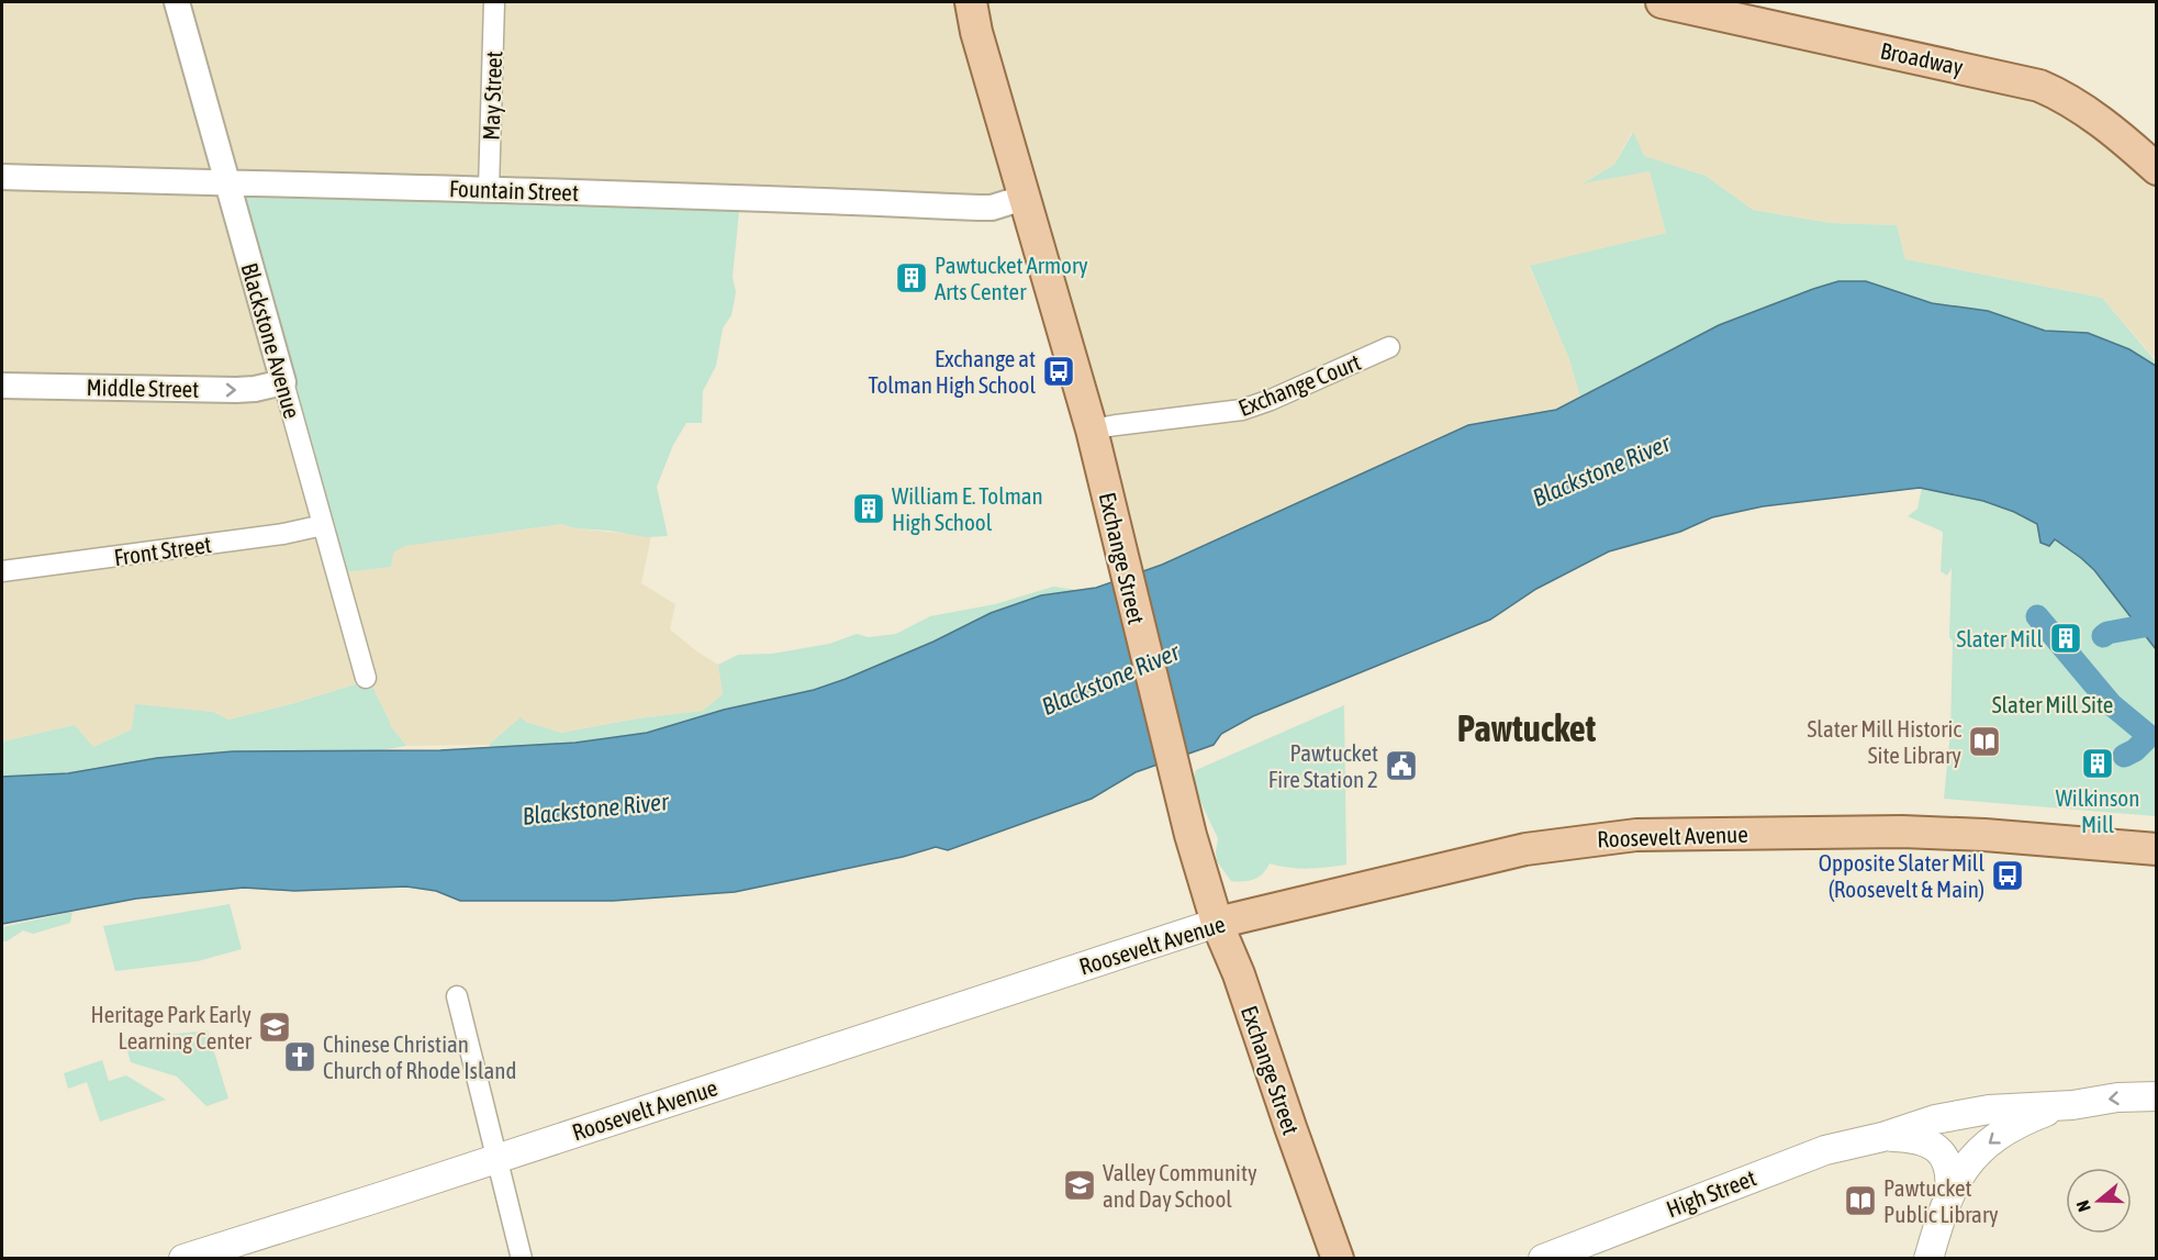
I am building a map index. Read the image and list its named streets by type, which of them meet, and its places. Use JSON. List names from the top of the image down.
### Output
{
  "streets": {
    "main road": [
      "Broadway",
      "Exchange Street",
      "Roosevelt Avenue",
      "High Street"
    ],
    "street": [
      "May Street",
      "Fountain Street",
      "Blackstone Avenue",
      "Exchange Court",
      "Middle Street",
      "Front Street"
    ]
  },
  "crossings": [
    ["May Street", "Fountain Street"],
    ["Fountain Street", "Blackstone Avenue"],
    ["Fountain Street", "Exchange Street"],
    ["Blackstone Avenue", "Middle Street"],
    ["Blackstone Avenue", "Front Street"],
    ["Exchange Court", "Exchange Street"],
    ["Exchange Street", "Roosevelt Avenue"]
  ],
  "one_way": ["Middle Street"],
  "districts": ["Pawtucket"],
  "water": ["Blackstone River"],
  "parks": ["Slater Mill Site"],
  "places": {
    "building": [
      "Pawtucket Armory Arts Center",
      "William E. Tolman High School",
      "Slater Mill",
      "Wilkinson Mill"
    ],
    "bus stop": ["Exchange at Tolman High School", "Opposite Slater Mill (Roosevelt & Main)"],
    "library": ["Slater Mill Historic Site Library", "Pawtucket Public Library"],
    "public building": ["Pawtucket Fire Station 2"],
    "school or university": ["Heritage Park Early Learning Center", "Valley Community and Day School"],
    "church": ["Chinese Christian Church of Rhode Island"]
  },
  "north": "left"
}
